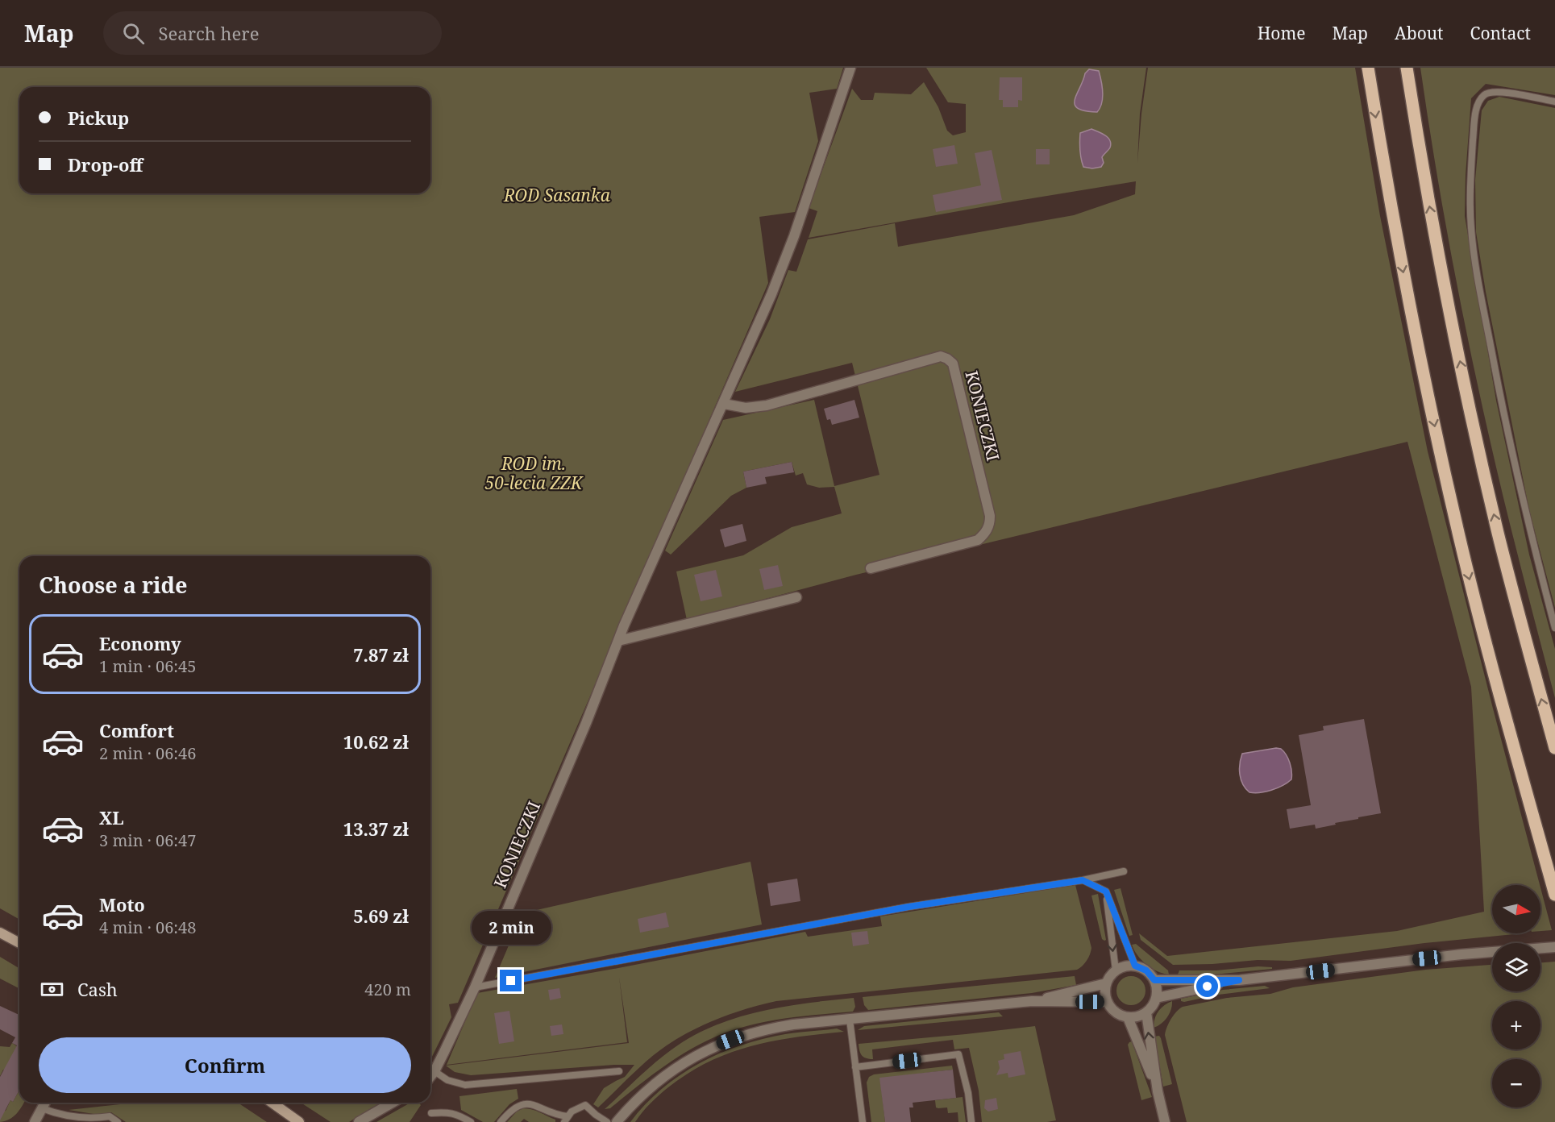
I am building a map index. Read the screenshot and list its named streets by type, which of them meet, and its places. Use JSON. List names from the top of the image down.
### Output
{
  "streets": {
    "street": ["KONIECZKI"]
  },
  "parks": ["ROD Sasanka", "ROD im. 50-lecia ZZK"],
  "north": "right",
  "page": {
    "header": "Map",
    "search": "Search here",
    "nav": [
      "Home",
      "Map",
      "About",
      "Contact"
    ],
    "banner": ["Pickup", "Drop-off"],
    "heading": "Choose a ride",
    "list": [
      {
        "name": "Economy",
        "note": "1 min · 06:45",
        "value": "7.87 zł"
      },
      {
        "name": "Comfort",
        "note": "2 min · 06:46",
        "value": "10.62 zł"
      },
      {
        "name": "XL",
        "note": "3 min · 06:47",
        "value": "13.37 zł"
      },
      {
        "name": "Moto",
        "note": "4 min · 06:48",
        "value": "5.69 zł"
      }
    ],
    "map_buttons": ["+", "−"],
    "bubble": "2 min",
    "pay": ["Cash", "420 m"],
    "buttons": "Confirm"
  }
}
